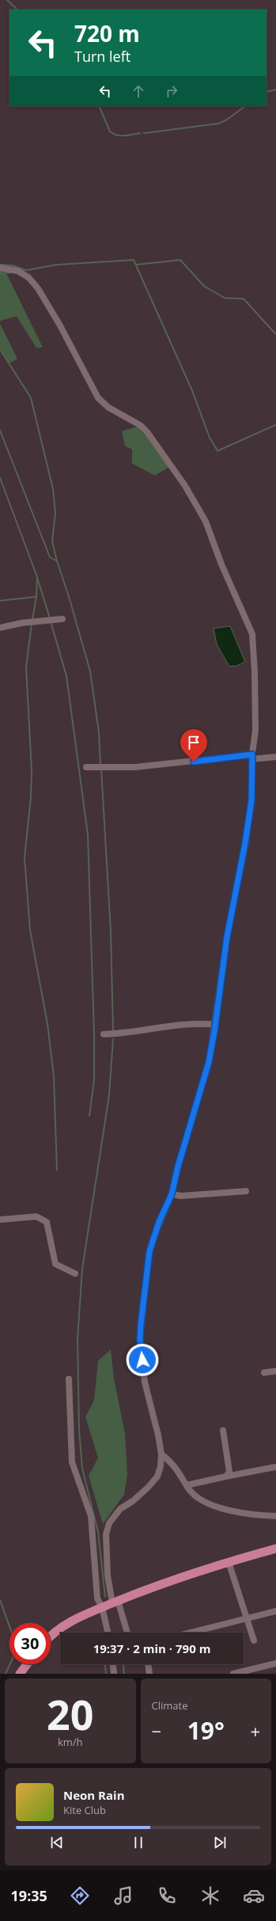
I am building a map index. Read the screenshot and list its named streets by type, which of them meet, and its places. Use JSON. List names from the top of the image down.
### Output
{
  "page": {
    "turn": ["720 m", "Turn left"],
    "limit": "30",
    "trip": "19:37 · 2 min · 790 m",
    "tile": [
      ["20", "km/h"],
      "Climate"
    ],
    "heat": ["−", "19°", "+"],
    "song": ["Neon Rain", "Kite Club"],
    "tabs": "19:35"
  }
}
